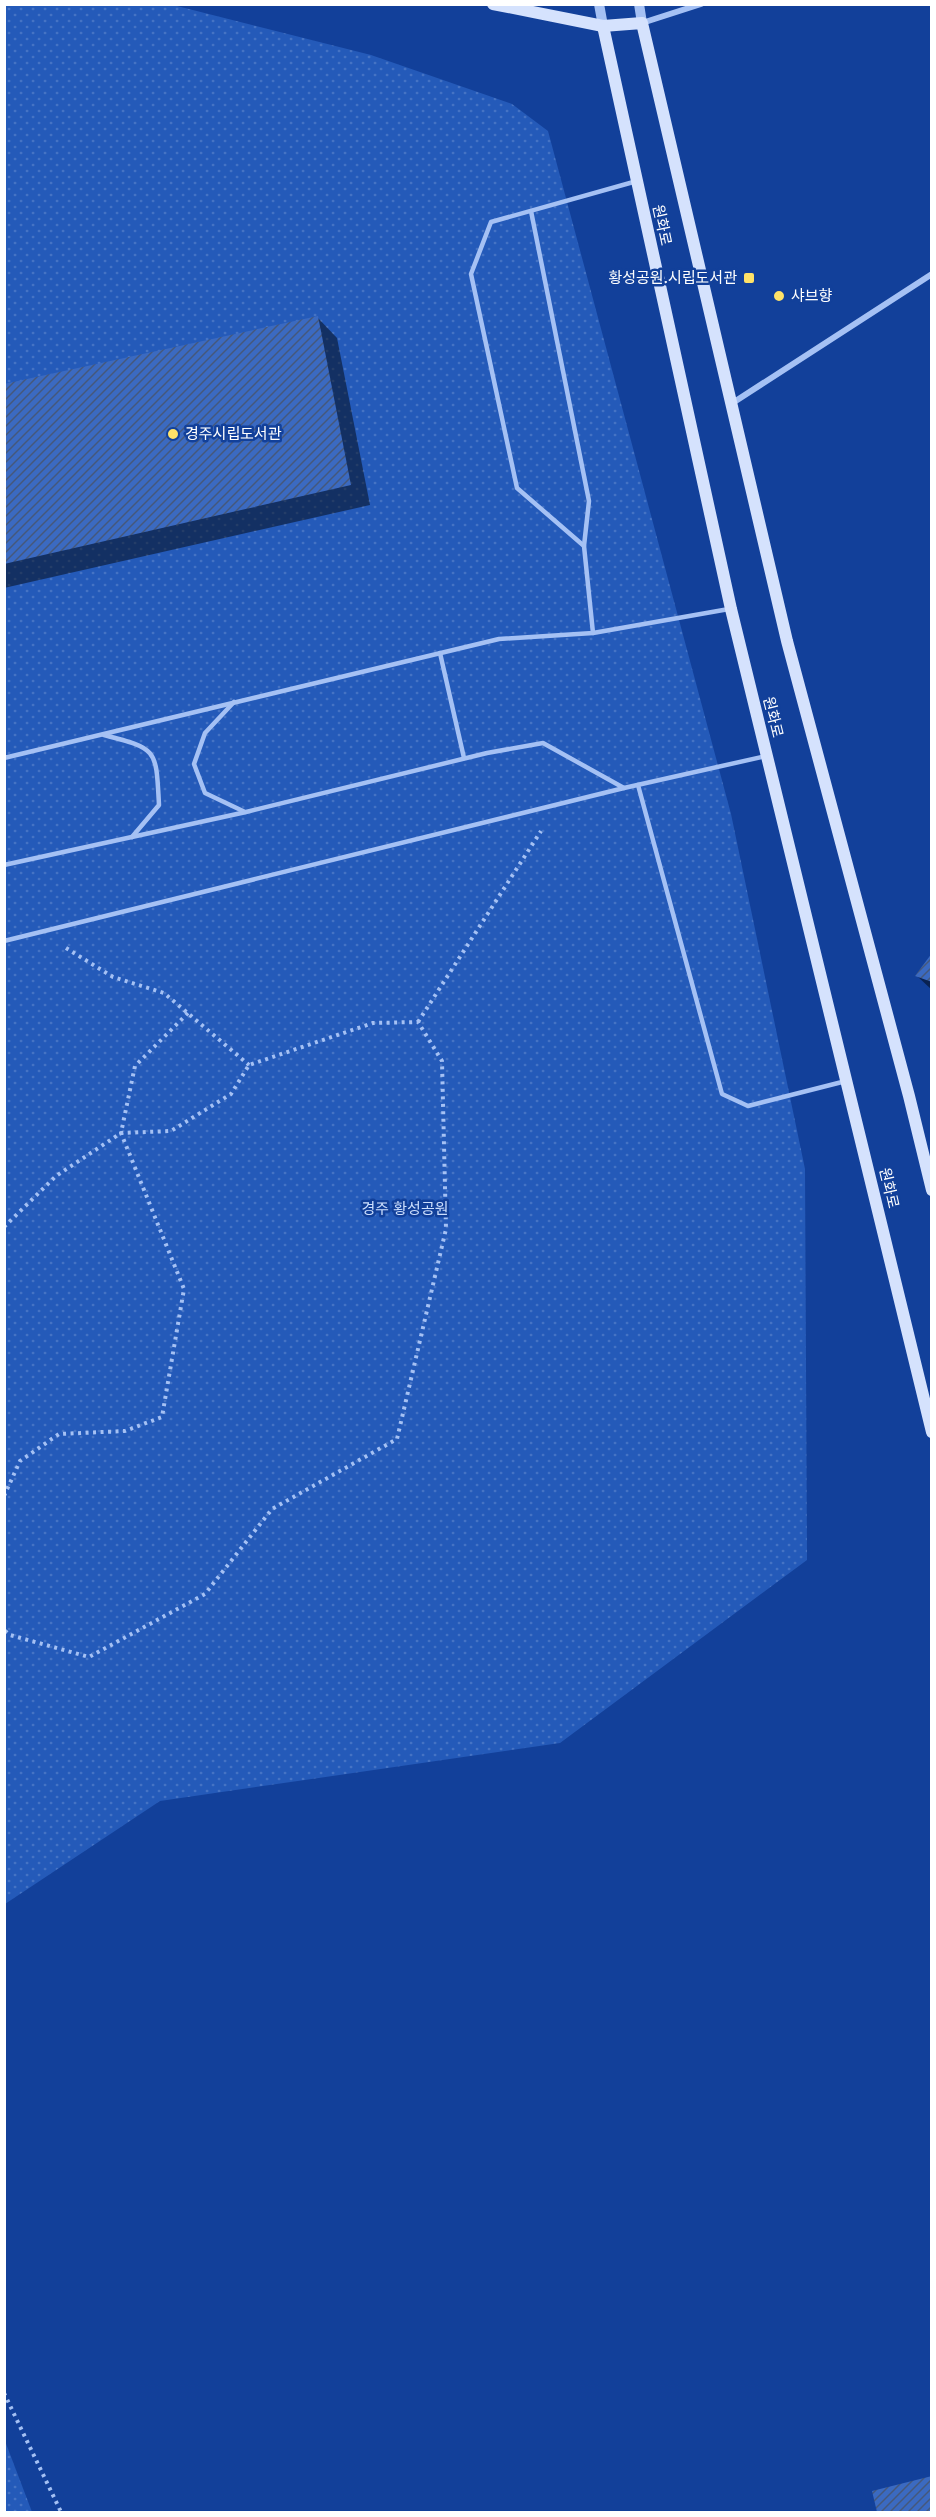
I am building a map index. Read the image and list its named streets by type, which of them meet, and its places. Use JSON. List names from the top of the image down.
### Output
{
  "streets": {
    "main road": ["원화로"]
  },
  "parks": ["경주 황성공원"],
  "places": {
    "transit": ["황성공원.시립도서관"],
    "other": ["샤브향", "경주시립도서관"]
  }
}
